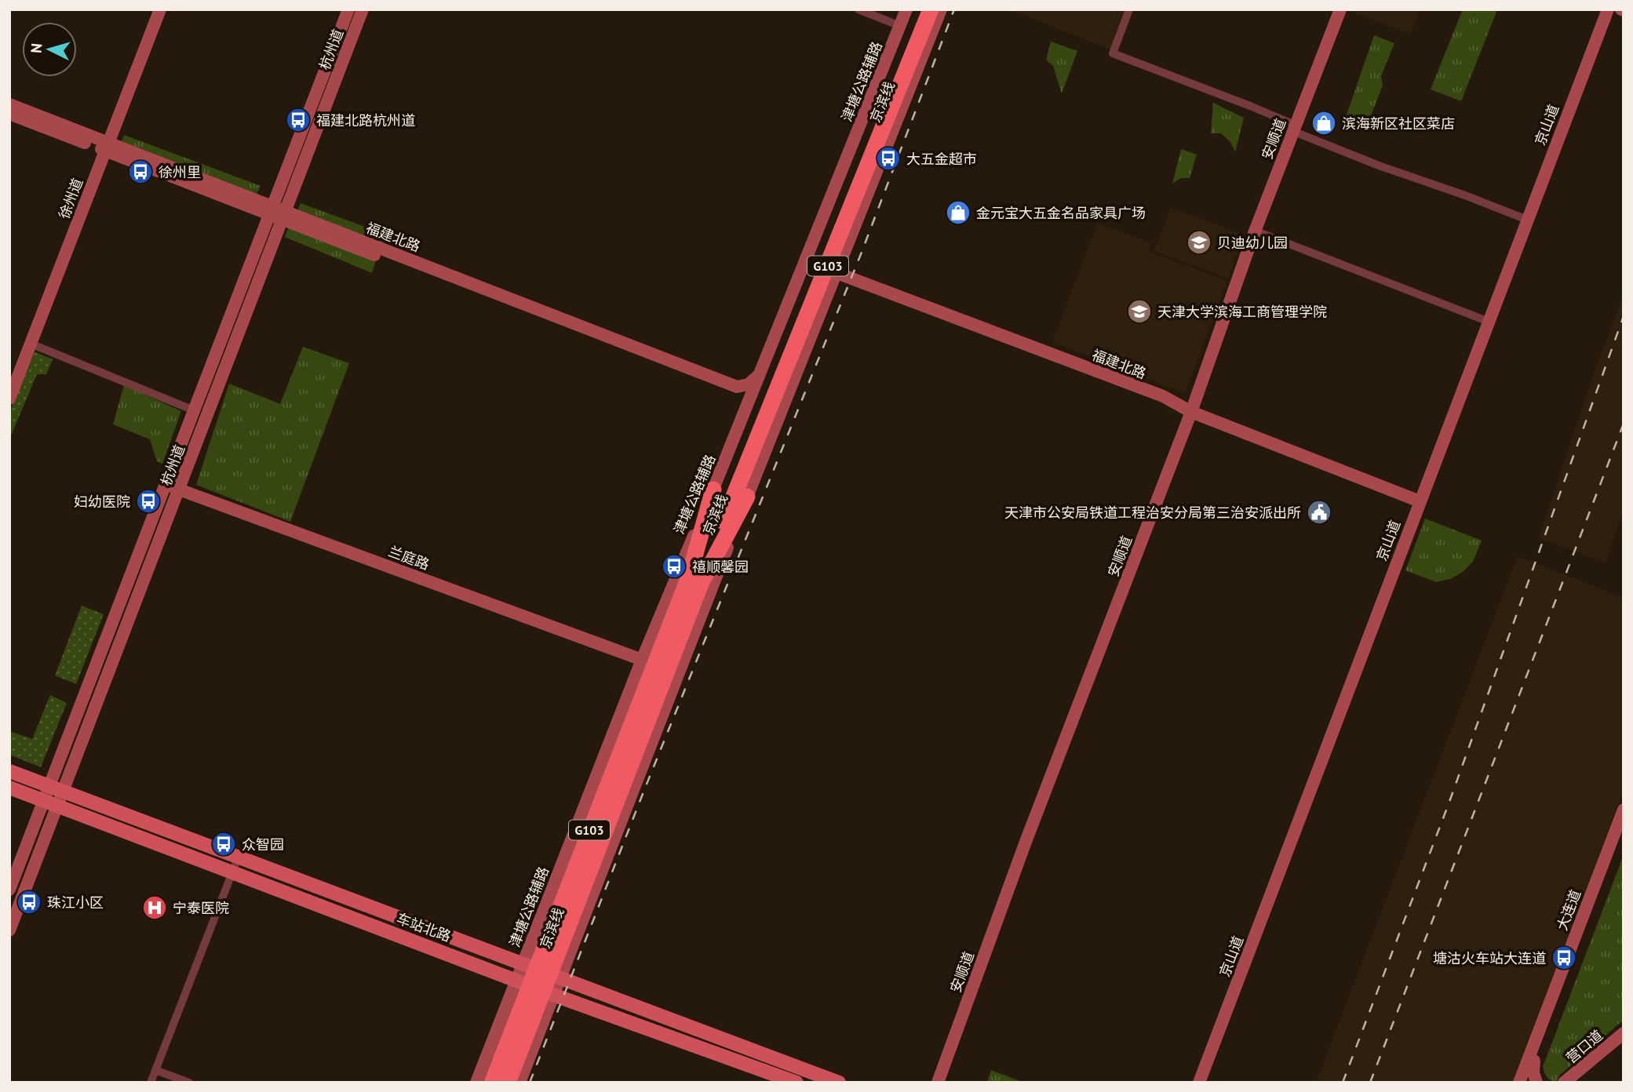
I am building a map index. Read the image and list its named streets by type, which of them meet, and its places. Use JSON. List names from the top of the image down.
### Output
{
  "streets": {
    "highway": ["京滨线", "G103"],
    "main road": ["车站北路"],
    "street": [
      "杭州道",
      "津塘公路辅路",
      "京山道",
      "安顺道",
      "徐州道",
      "福建北路",
      "兰庭路",
      "大连道",
      "营口道"
    ]
  },
  "crossings": [
    ["杭州道", "福建北路"],
    ["杭州道", "兰庭路"],
    ["杭州道", "车站北路"],
    ["津塘公路辅路", "福建北路"],
    ["津塘公路辅路", "兰庭路"],
    ["津塘公路辅路", "车站北路"],
    ["京滨线", "G103"],
    ["京山道", "福建北路"],
    ["安顺道", "福建北路"],
    ["徐州道", "福建北路"],
    ["福建北路", "G103"],
    ["G103", "车站北路"]
  ],
  "places": {
    "bus stop": [
      "福建北路杭州道",
      "大五金超市",
      "徐州里",
      "妇幼医院",
      "禧顺馨园",
      "众智园",
      "珠江小区",
      "塘沽火车站大连道"
    ],
    "shop": ["滨海新区社区菜店", "金元宝大五金名品家具广场"],
    "school or university": ["贝迪幼儿园", "天津大学滨海工商管理学院"],
    "public building": ["天津市公安局铁道工程治安分局第三治安派出所"],
    "hospital": ["宁泰医院"]
  },
  "north": "left"
}
